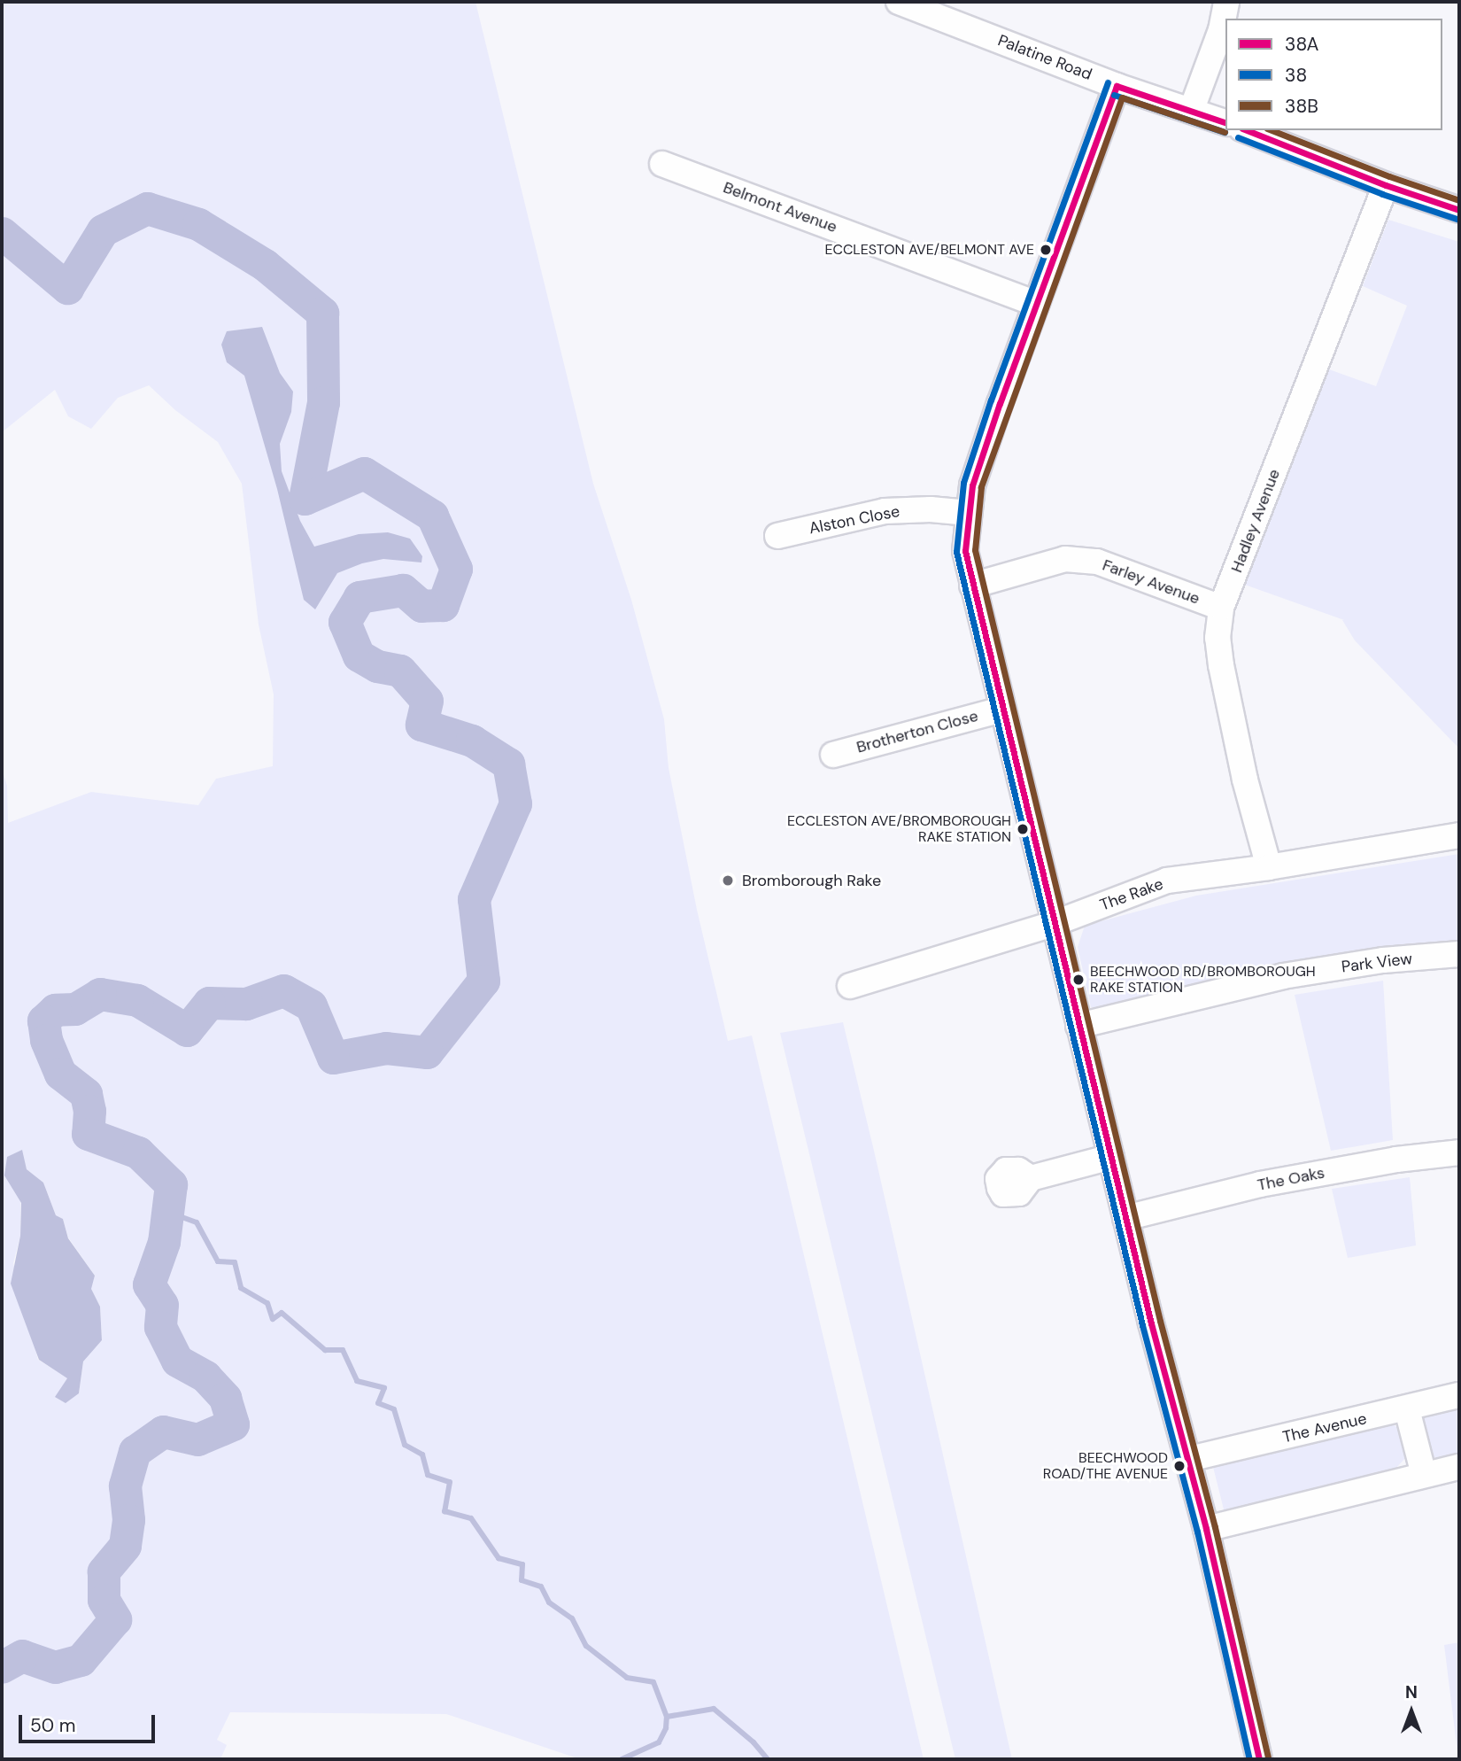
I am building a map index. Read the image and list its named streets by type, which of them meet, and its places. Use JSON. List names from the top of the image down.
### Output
{
  "streets": {
    "street": [
      "Palatine Road",
      "Belmont Avenue",
      "Alston Close",
      "Hadley Avenue",
      "Farley Avenue",
      "Brotherton Close",
      "The Rake",
      "Park View",
      "The Oaks",
      "The Avenue"
    ]
  },
  "crossings": [
    ["Hadley Avenue", "Farley Avenue"],
    ["Hadley Avenue", "The Rake"]
  ],
  "places": [
    "ECCLESTON AVE/BELMONT AVE",
    "ECCLESTON AVE/BROMBOROUGH RAKE STATION",
    "Bromborough Rake",
    "BEECHWOOD RD/BROMBOROUGH RAKE STATION",
    "BEECHWOOD ROAD/THE AVENUE"
  ],
  "lines": ["transit line 38", "transit line 38A", "transit line 38B"],
  "legend": ["38A", "38", "38B"],
  "scale_bar": "50 m",
  "north": "top"
}
